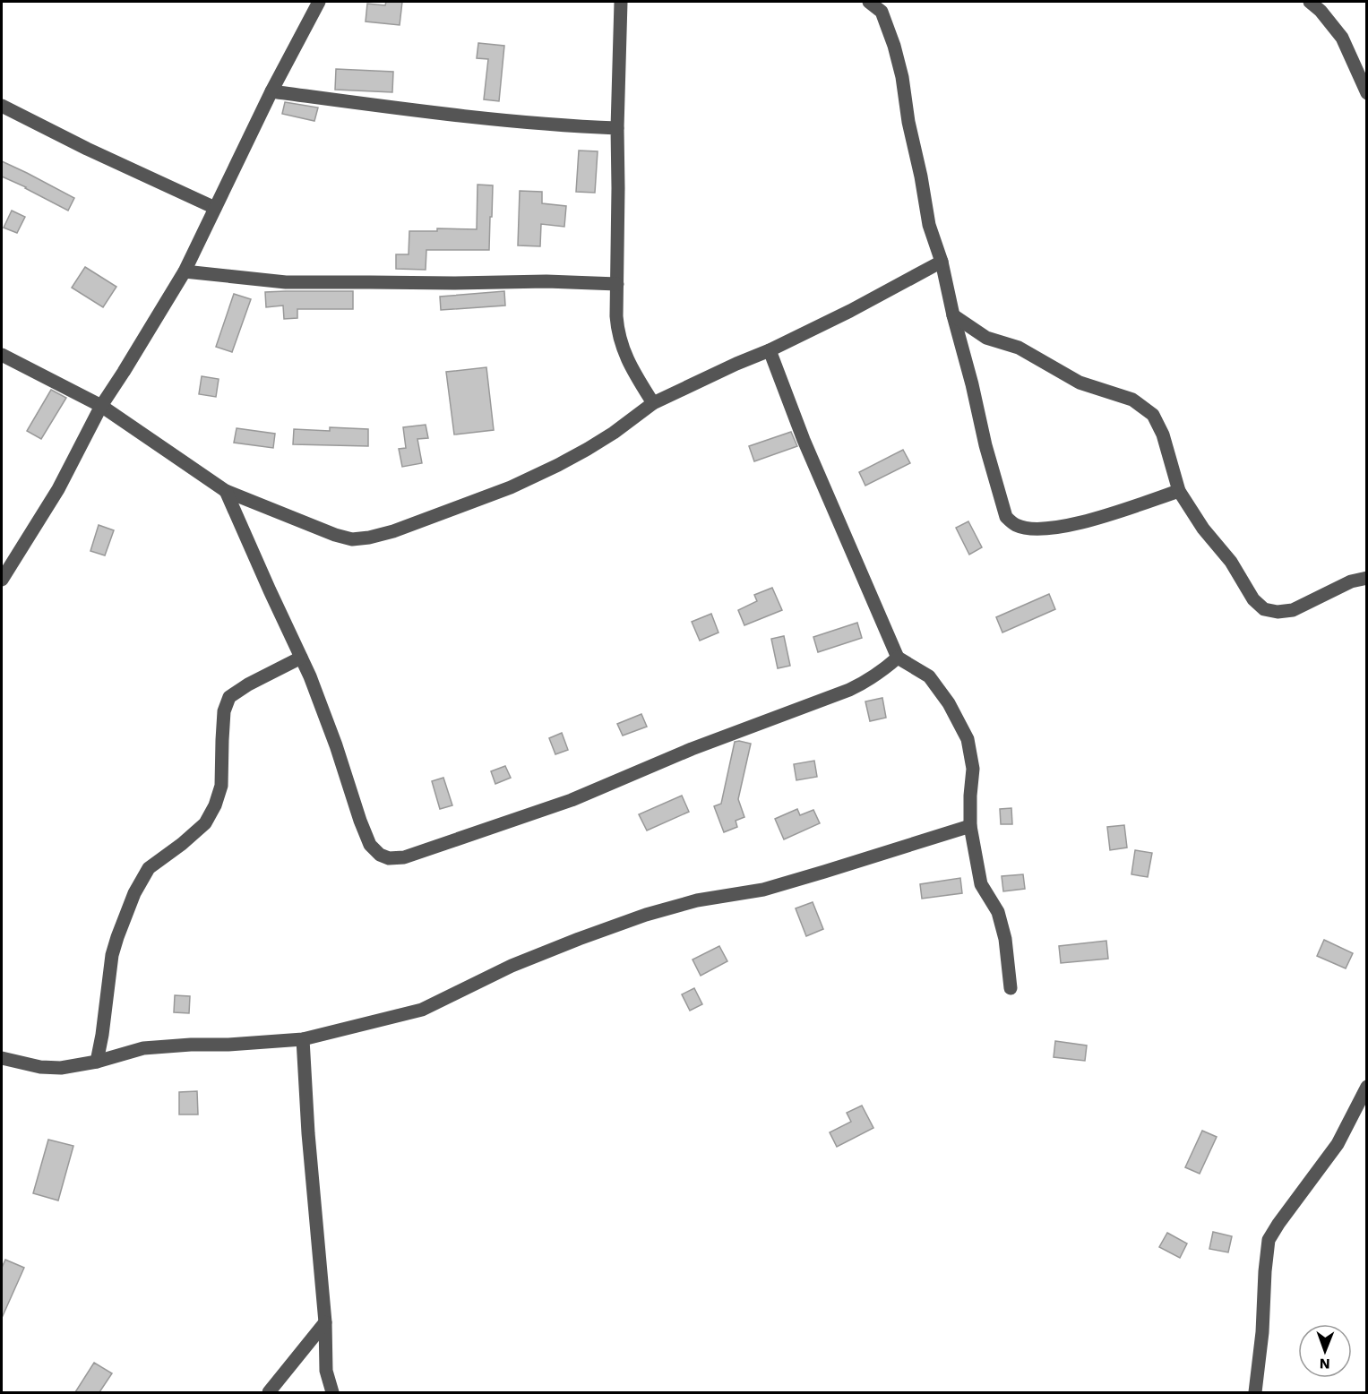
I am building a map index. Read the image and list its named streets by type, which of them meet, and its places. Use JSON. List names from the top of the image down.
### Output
{
  "north": "bottom"
}
